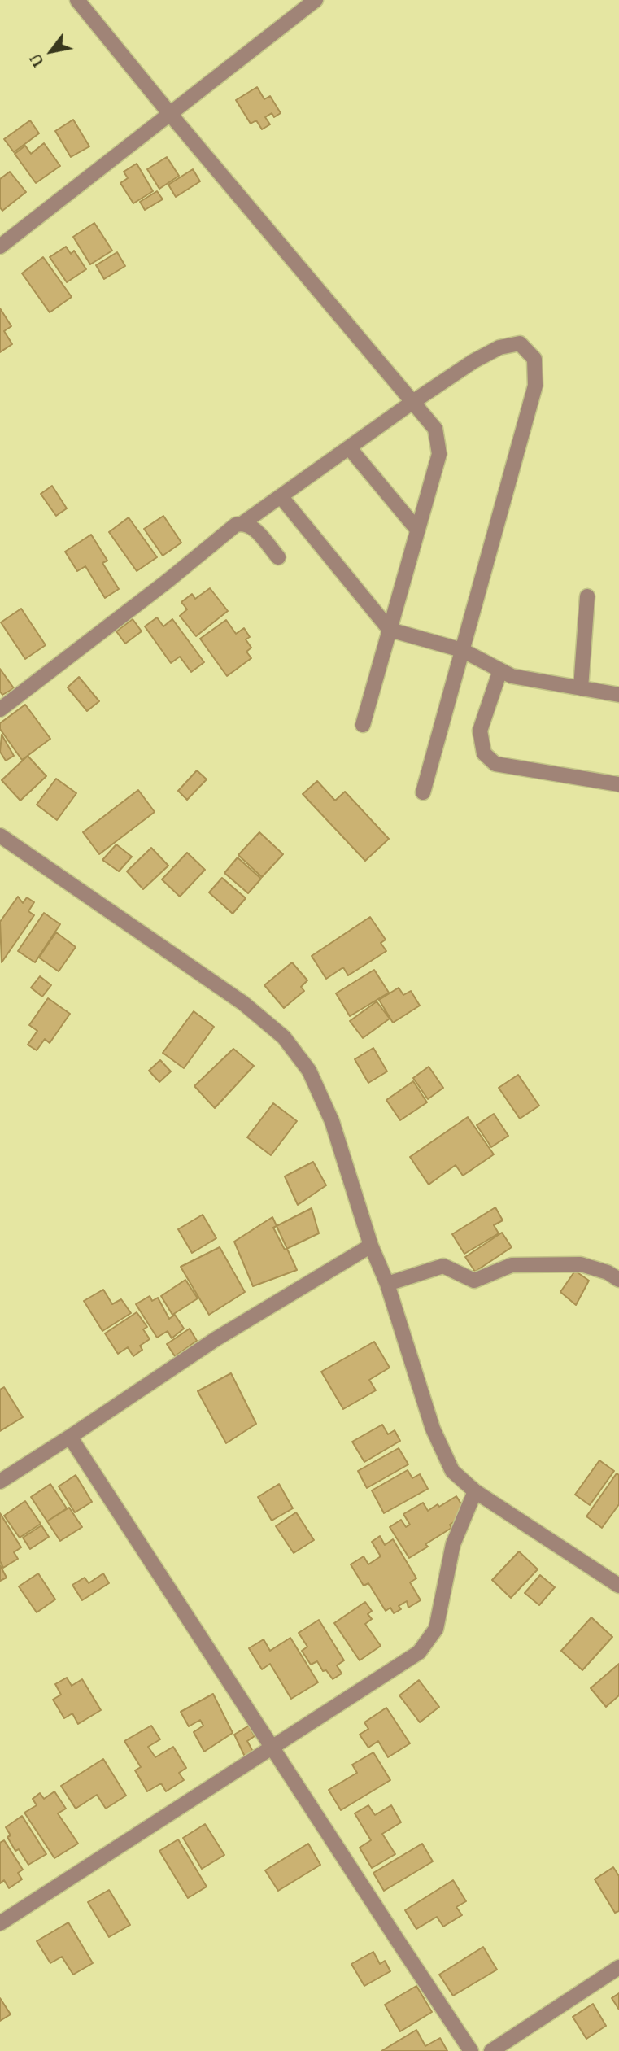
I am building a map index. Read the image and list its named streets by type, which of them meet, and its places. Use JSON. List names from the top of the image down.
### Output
{
  "north": "bottom left"
}
